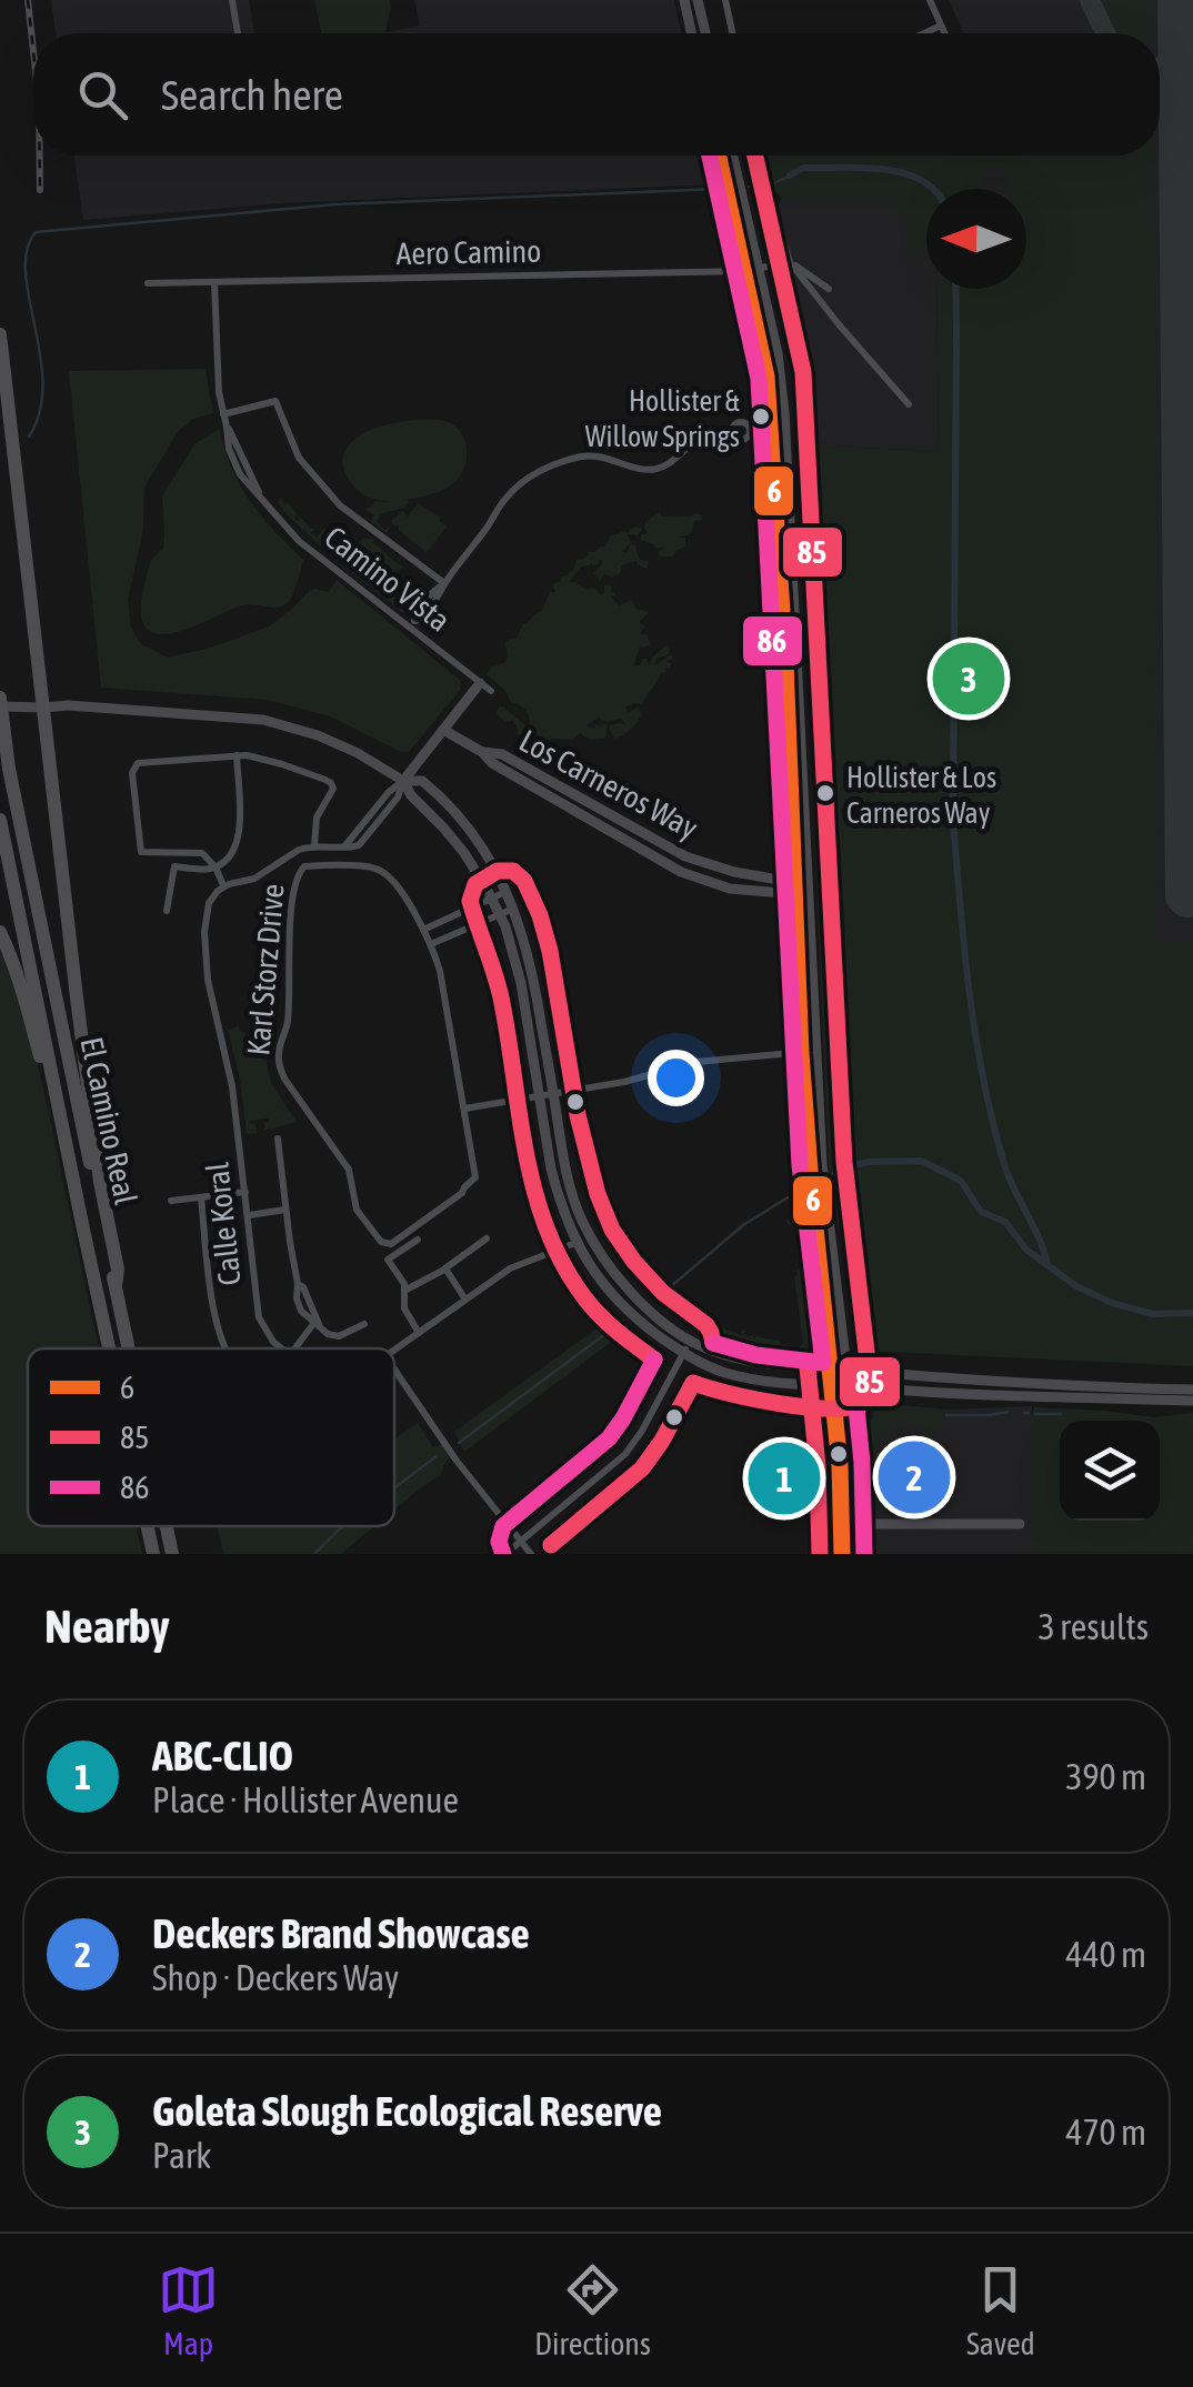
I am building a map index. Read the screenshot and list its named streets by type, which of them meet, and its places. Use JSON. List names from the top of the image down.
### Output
{
  "streets": {
    "highway": ["El Camino Real"],
    "main road": ["Los Carneros Way"],
    "street": [
      "Aero Camino",
      "Camino Vista",
      "Karl Storz Drive",
      "Calle Koral"
    ]
  },
  "crossings": [
    ["Aero Camino", "Camino Vista"]
  ],
  "places": ["Hollister & Willow Springs", "Hollister & Los Carneros Way"],
  "lines": ["transit line 6", "transit line 85", "transit line 86"],
  "legend": ["6", "85", "86"],
  "north": "left",
  "page": {
    "search": "Search here",
    "pins": ["3", "2", "1"],
    "heading": ["Nearby", "3 results"],
    "list": [
      {
        "mark": "1",
        "name": "ABC-CLIO",
        "note": "Place · Hollister Avenue",
        "value": "390 m"
      },
      {
        "mark": "2",
        "name": "Deckers Brand Showcase",
        "note": "Shop · Deckers Way",
        "value": "440 m"
      },
      {
        "mark": "3",
        "name": "Goleta Slough Ecological Reserve",
        "note": "Park",
        "value": "470 m"
      }
    ],
    "nav": ["Map", "Directions", "Saved"]
  }
}
